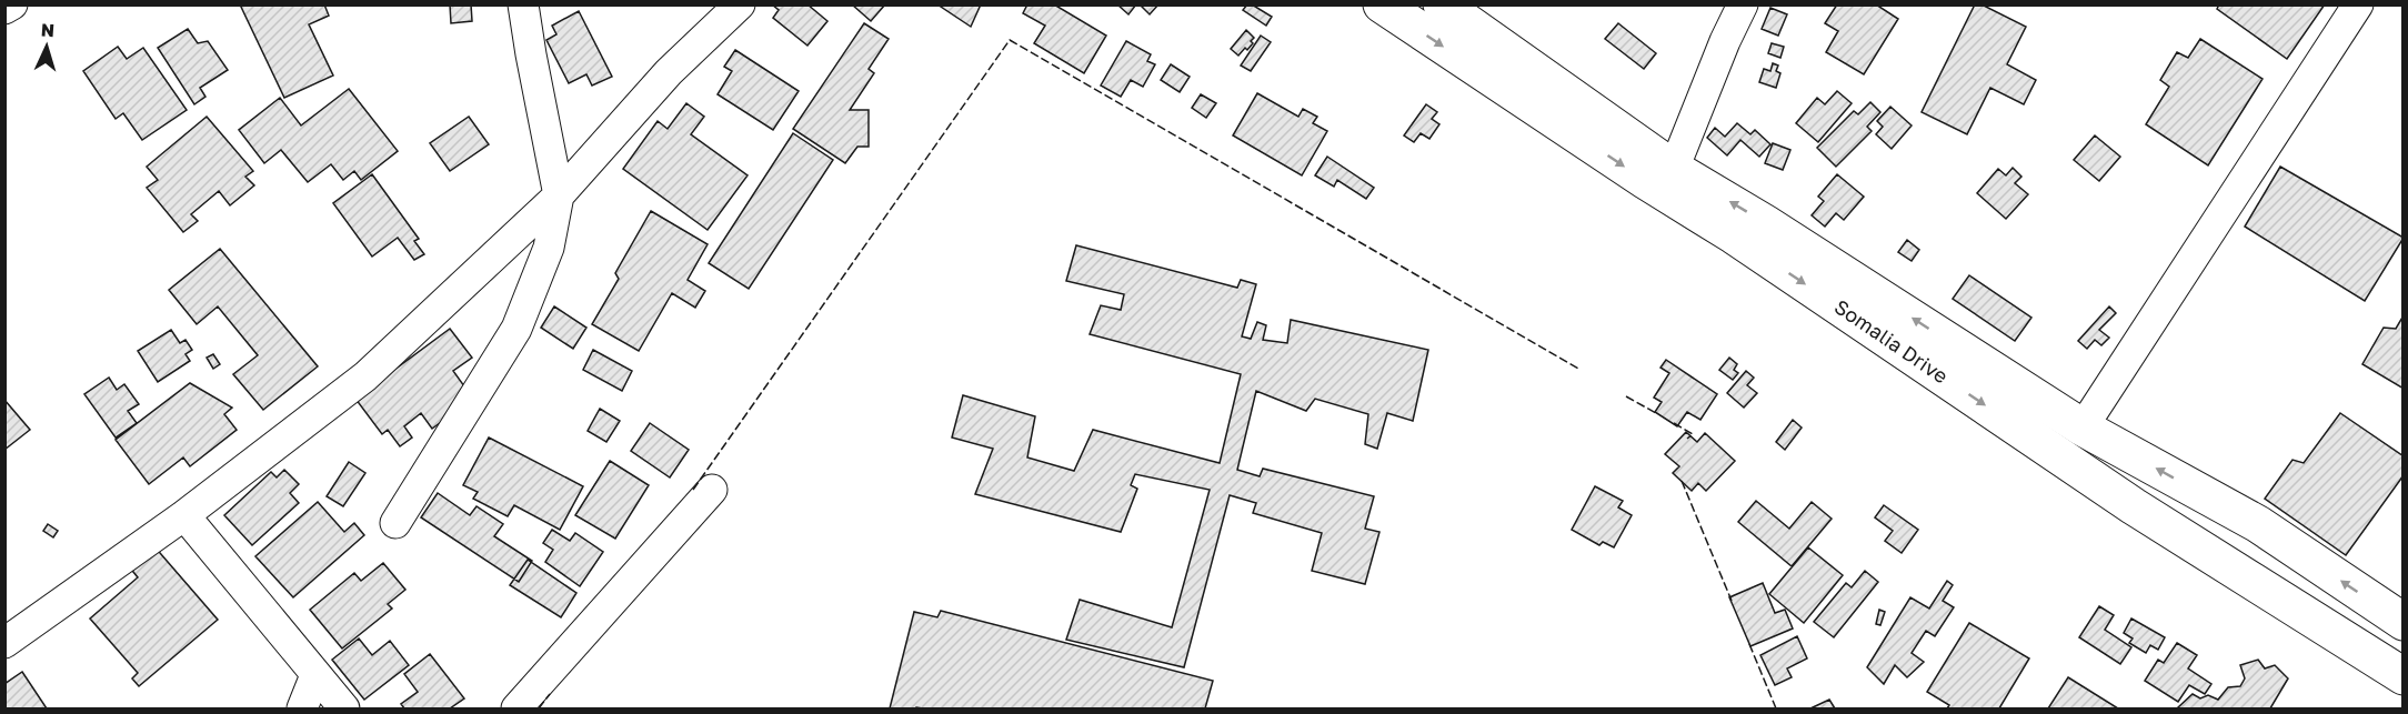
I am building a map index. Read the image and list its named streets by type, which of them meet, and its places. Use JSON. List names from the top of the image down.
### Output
{
  "streets": {
    "main road": ["Somalia Drive"]
  },
  "north": "top"
}
